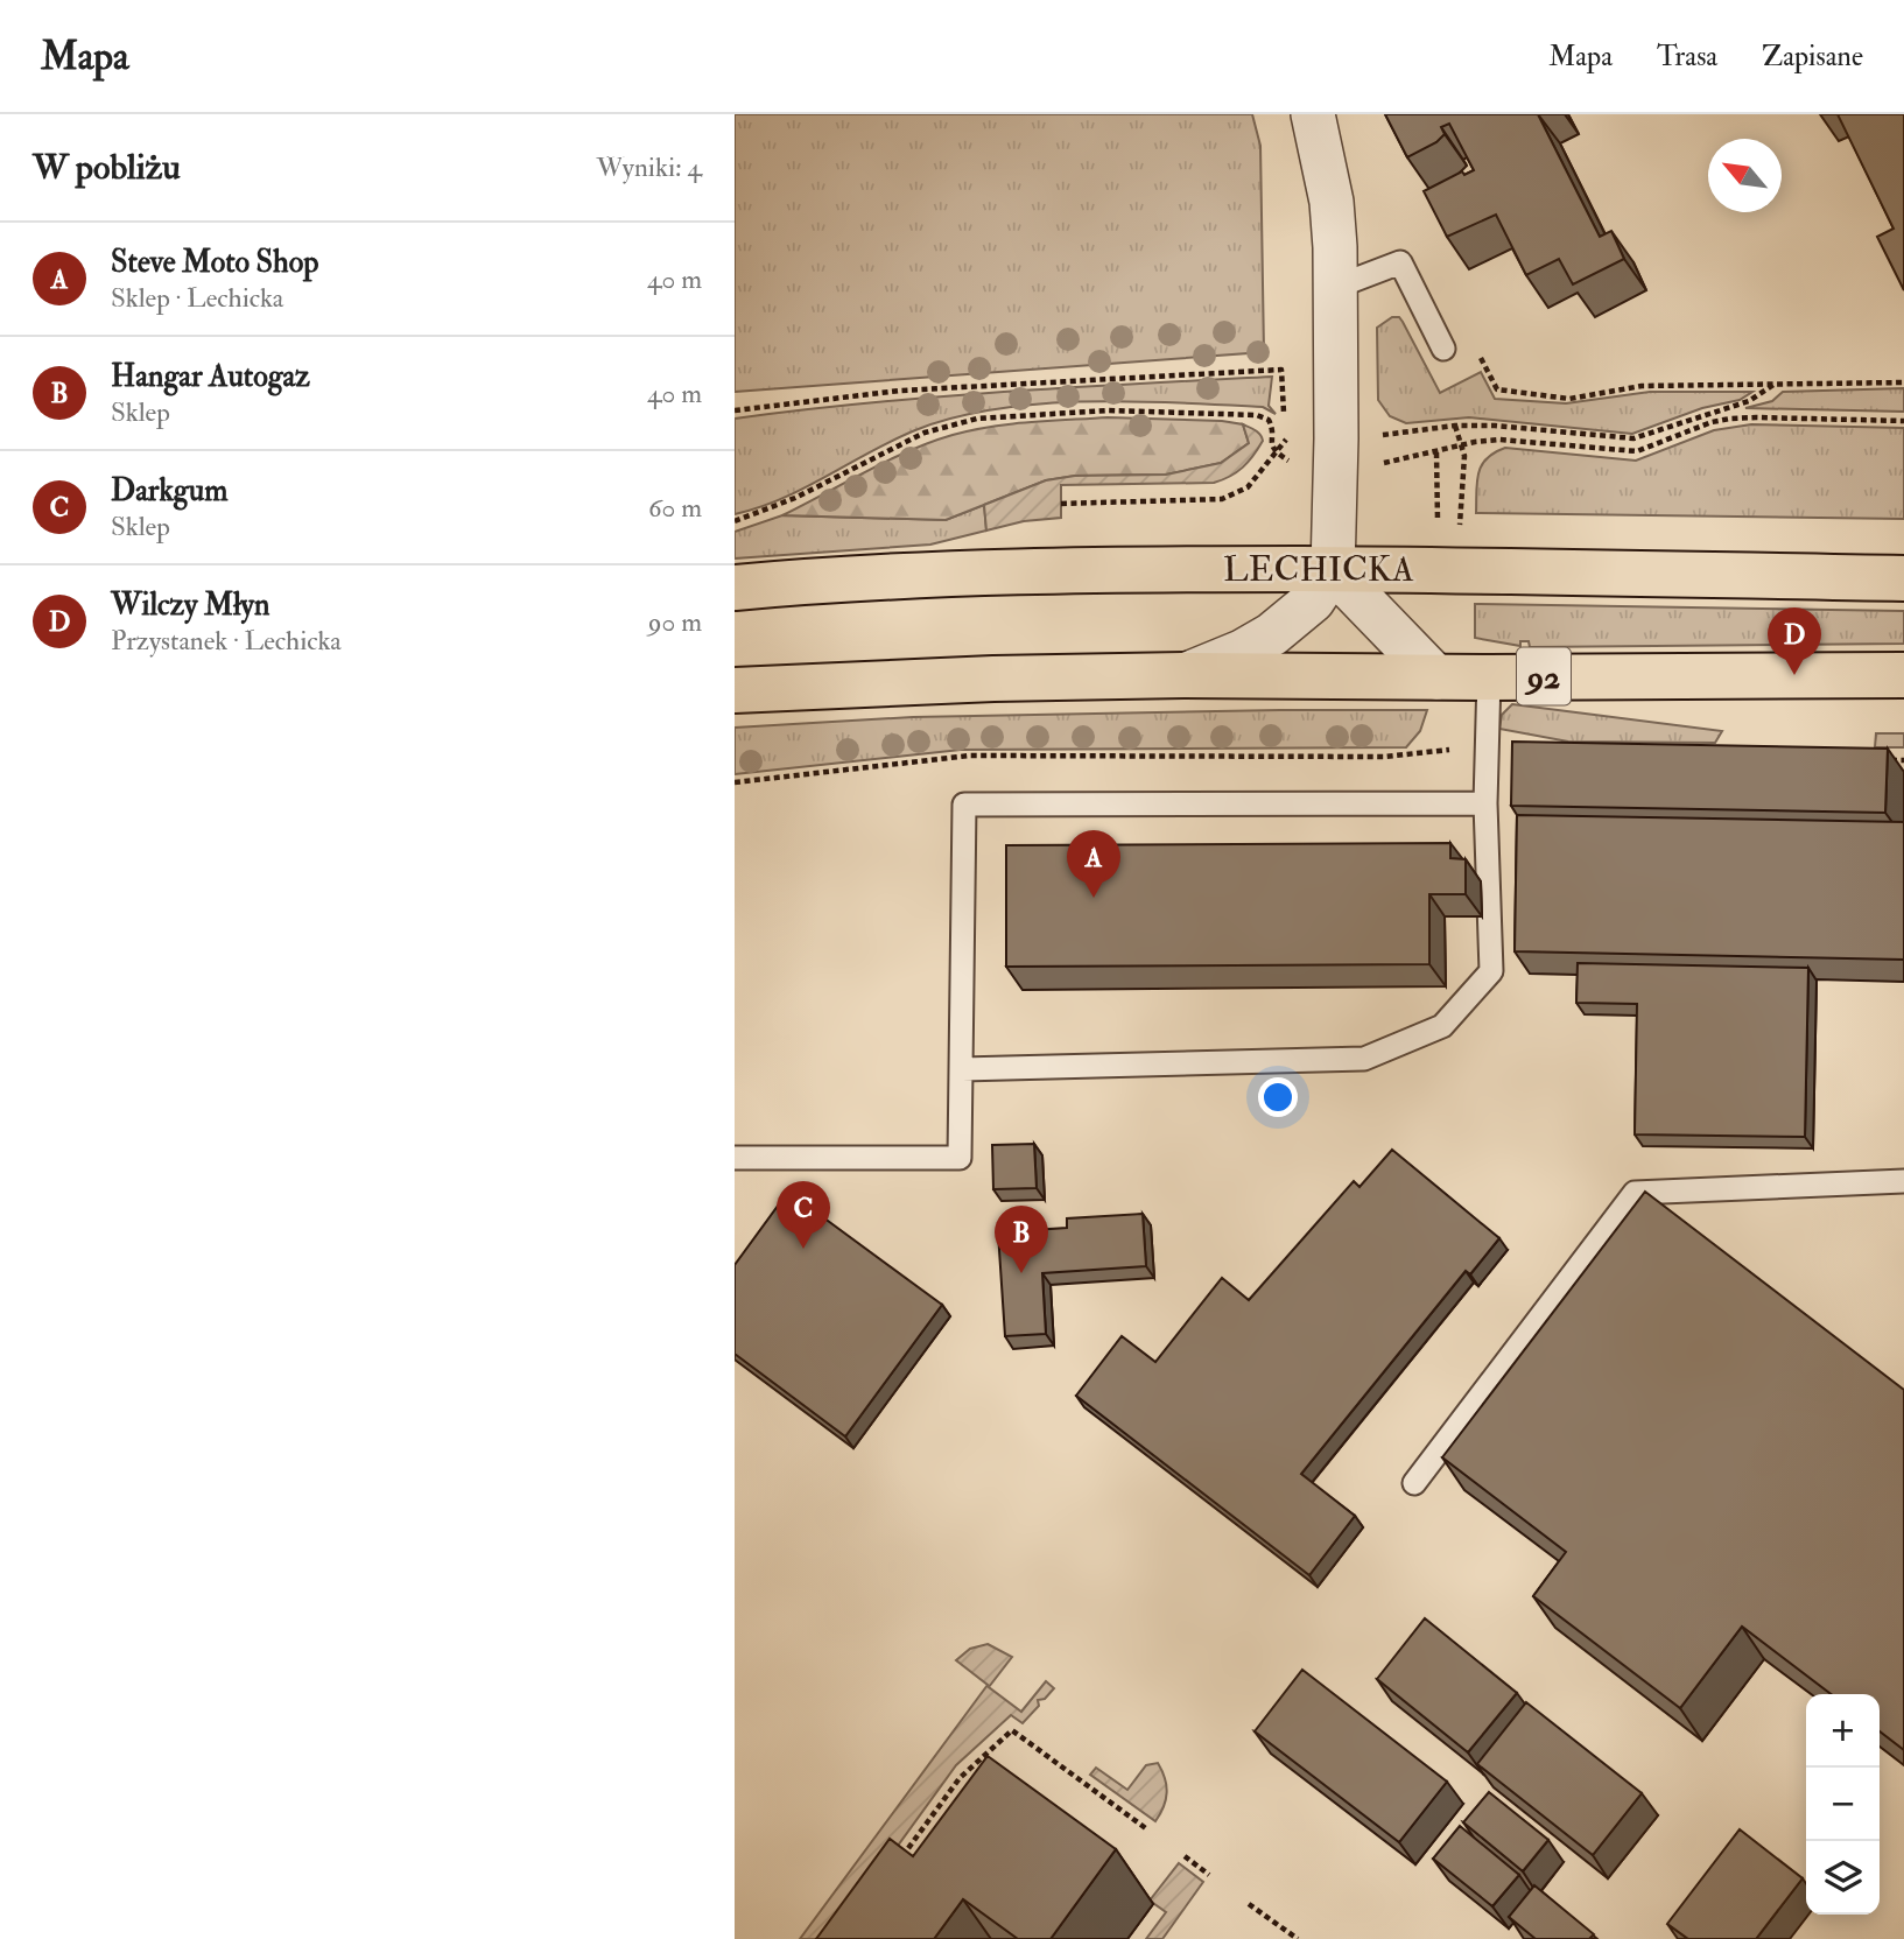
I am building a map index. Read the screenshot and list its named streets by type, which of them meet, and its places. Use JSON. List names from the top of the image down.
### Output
{
  "streets": {
    "main road": ["LECHICKA", "92"]
  },
  "north": "top left",
  "page": {
    "header": "Mapa",
    "nav": ["Mapa", "Trasa", "Zapisane"],
    "heading": ["W pobliżu", "Wyniki: 4"],
    "list": [
      {
        "mark": "A",
        "name": "Steve Moto Shop",
        "note": "Sklep · Lechicka",
        "value": "40 m"
      },
      {
        "mark": "B",
        "name": "Hangar Autogaz",
        "note": "Sklep",
        "value": "40 m"
      },
      {
        "mark": "C",
        "name": "Darkgum",
        "note": "Sklep",
        "value": "60 m"
      },
      {
        "mark": "D",
        "name": "Wilczy Młyn",
        "note": "Przystanek · Lechicka",
        "value": "90 m"
      }
    ],
    "pins": [
      "D",
      "A",
      "C",
      "B"
    ],
    "map_buttons": ["+", "−"]
  }
}
